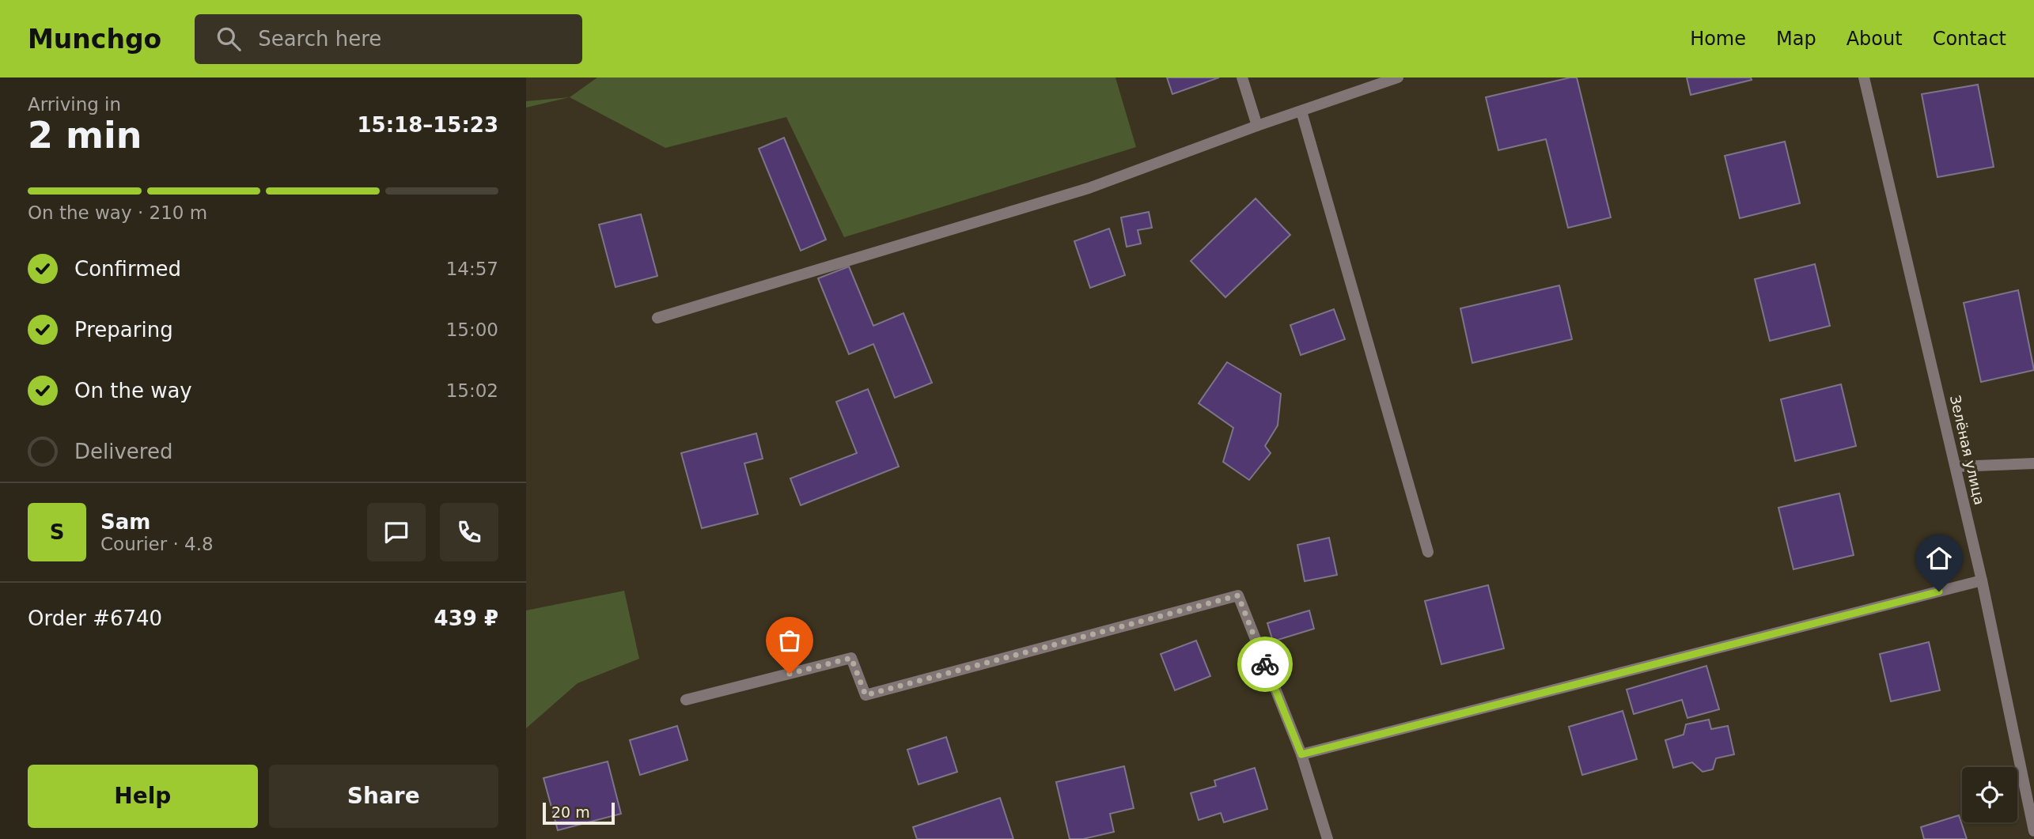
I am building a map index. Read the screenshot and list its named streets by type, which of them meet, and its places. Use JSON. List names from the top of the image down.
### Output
{
  "streets": {
    "street": ["Зелёная улица"]
  },
  "scale_bar": "20 m",
  "page": {
    "header": "Munchgo",
    "search": "Search here",
    "nav": [
      "Home",
      "Map",
      "About",
      "Contact"
    ],
    "heading": ["2 min", "Arriving in", "15:18–15:23"],
    "panel": [
      "Sam",
      "Courier · 4.8",
      "Order #6740",
      "439 ₽"
    ],
    "bar": "On the way · 210 m",
    "list": [
      ["Confirmed", "14:57"],
      ["Preparing", "15:00"],
      ["On the way", "15:02"],
      "Delivered"
    ],
    "round": "S",
    "buttons": ["Help", "Share"],
    "scale": "20 m"
  }
}
